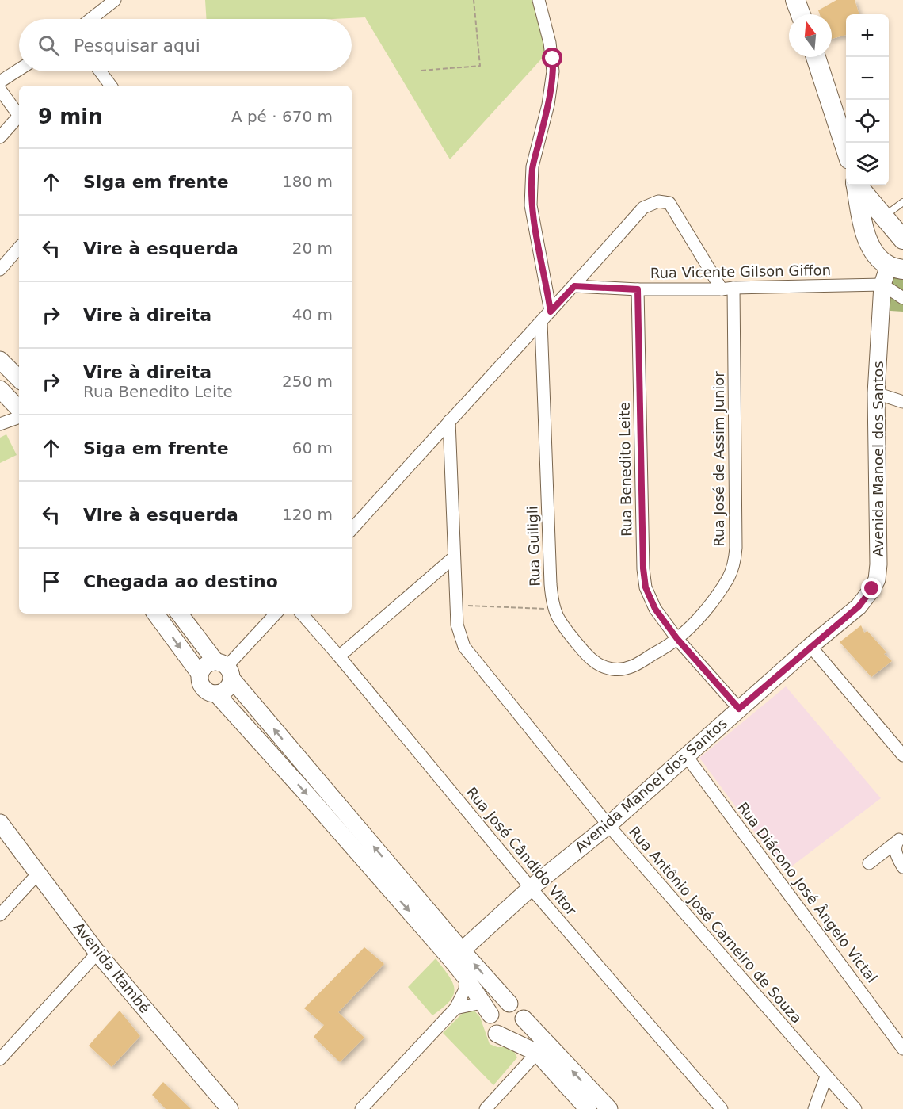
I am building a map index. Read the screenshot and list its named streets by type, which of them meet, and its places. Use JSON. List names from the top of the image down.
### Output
{
  "streets": {
    "main road": ["Avenida Manoel dos Santos", "Avenida Itambé"],
    "street": [
      "Rua Vicente Gilson Giffon",
      "Rua José de Assim Junior",
      "Rua Benedito Leite",
      "Rua Guiligli",
      "Rua José Cândido Vitor",
      "Rua Diácono José Ângelo Victal",
      "Rua Antônio José Carneiro de Souza"
    ]
  },
  "crossings": [
    ["Rua Vicente Gilson Giffon", "Rua José de Assim Junior"],
    ["Rua Vicente Gilson Giffon", "Avenida Manoel dos Santos"],
    ["Rua Vicente Gilson Giffon", "Rua Benedito Leite"],
    ["Rua José de Assim Junior", "Rua Benedito Leite"],
    ["Rua José de Assim Junior", "Rua Guiligli"],
    ["Avenida Manoel dos Santos", "Rua Benedito Leite"],
    ["Avenida Manoel dos Santos", "Rua José Cândido Vitor"],
    ["Avenida Manoel dos Santos", "Rua Diácono José Ângelo Victal"],
    ["Avenida Manoel dos Santos", "Rua Antônio José Carneiro de Souza"],
    ["Rua Benedito Leite", "Rua Guiligli"]
  ],
  "north": "top",
  "page": {
    "map_buttons": ["+", "−"],
    "search": "Pesquisar aqui",
    "heading": ["9 min", "A pé · 670 m"],
    "list": [
      ["Siga em frente", "180 m"],
      ["Vire à esquerda", "20 m"],
      ["Vire à direita", "40 m"],
      ["Vire à direita", "Rua Benedito Leite", "250 m"],
      ["Siga em frente", "60 m"],
      ["Vire à esquerda", "120 m"],
      "Chegada ao destino"
    ]
  }
}
